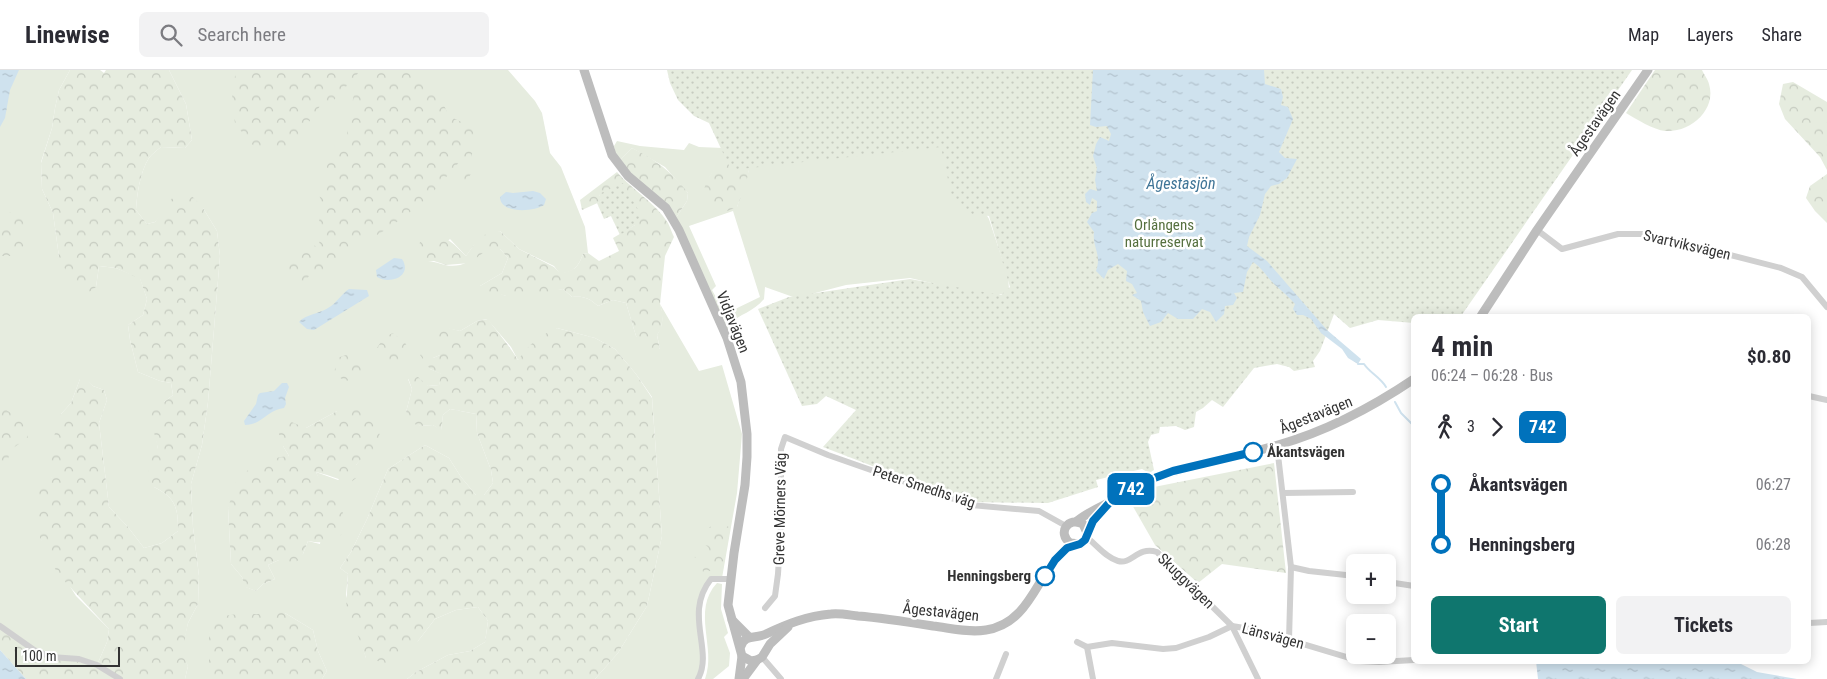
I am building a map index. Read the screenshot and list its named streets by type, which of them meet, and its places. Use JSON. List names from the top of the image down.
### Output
{
  "streets": {
    "main road": ["Ågestavägen", "Vidjavägen"],
    "street": [
      "Svartviksvägen",
      "Peter Smedhs väg",
      "Greve Mörners Väg",
      "Skuggvägen",
      "Länsvägen"
    ]
  },
  "crossings": [
    ["Ågestavägen", "Svartviksvägen"],
    ["Ågestavägen", "Vidjavägen"],
    ["Ågestavägen", "Peter Smedhs väg"],
    ["Ågestavägen", "Skuggvägen"],
    ["Peter Smedhs väg", "Greve Mörners Väg"],
    ["Peter Smedhs väg", "Skuggvägen"],
    ["Skuggvägen", "Länsvägen"]
  ],
  "water": ["Ågestasjön"],
  "parks": ["Orlångens naturreservat"],
  "places": ["Åkantsvägen", "Henningsberg"],
  "lines": ["bus line 742"],
  "scale_bar": "100 m",
  "page": {
    "header": "Linewise",
    "search": "Search here",
    "nav": ["Map", "Layers", "Share"],
    "on_map": "742",
    "heading": ["4 min", "06:24 – 06:28 · Bus", "$0.80"],
    "legs": ["3", "742"],
    "list": [
      {
        "name": "Åkantsvägen",
        "value": "06:27"
      },
      {
        "name": "Henningsberg",
        "value": "06:28"
      }
    ],
    "map_buttons": ["+", "−"],
    "buttons": ["Start", "Tickets"],
    "scale": "100 m"
  }
}
